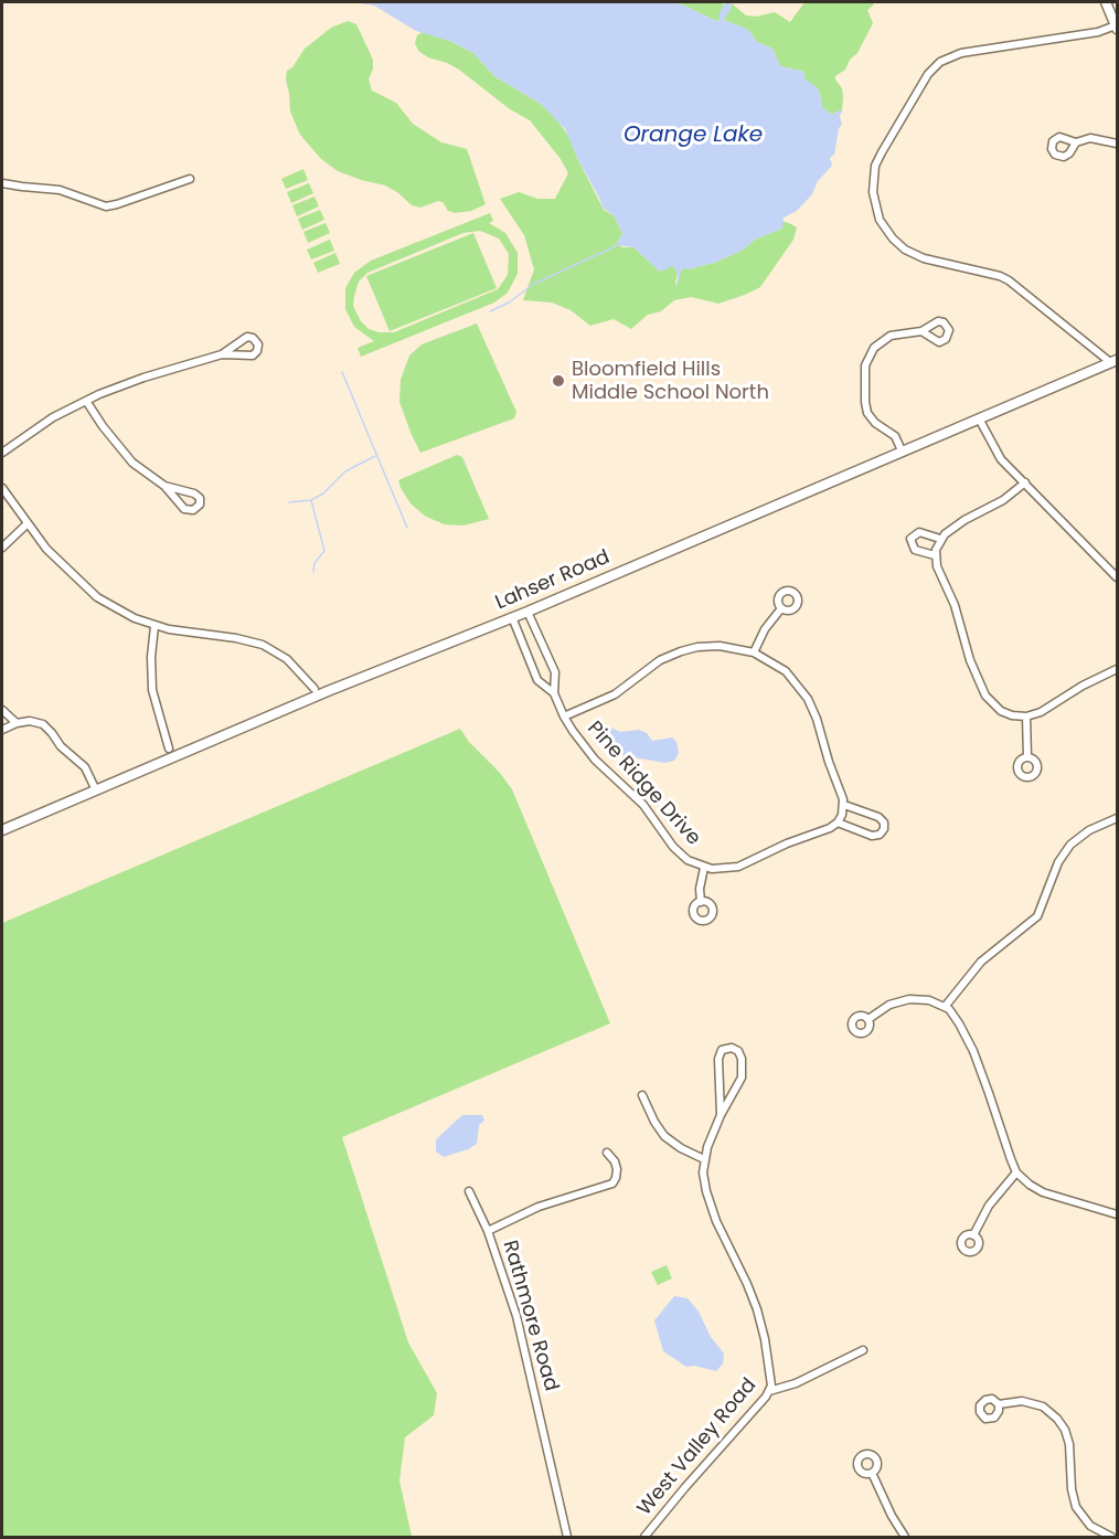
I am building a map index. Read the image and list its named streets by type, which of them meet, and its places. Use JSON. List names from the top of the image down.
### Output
{
  "streets": {
    "street": [
      "Lahser Road",
      "Pine Ridge Drive",
      "Rathmore Road",
      "West Valley Road"
    ]
  },
  "crossings": [
    ["Lahser Road", "Pine Ridge Drive"]
  ],
  "water": ["Orange Lake"],
  "places": ["Bloomfield Hills Middle School North"]
}
